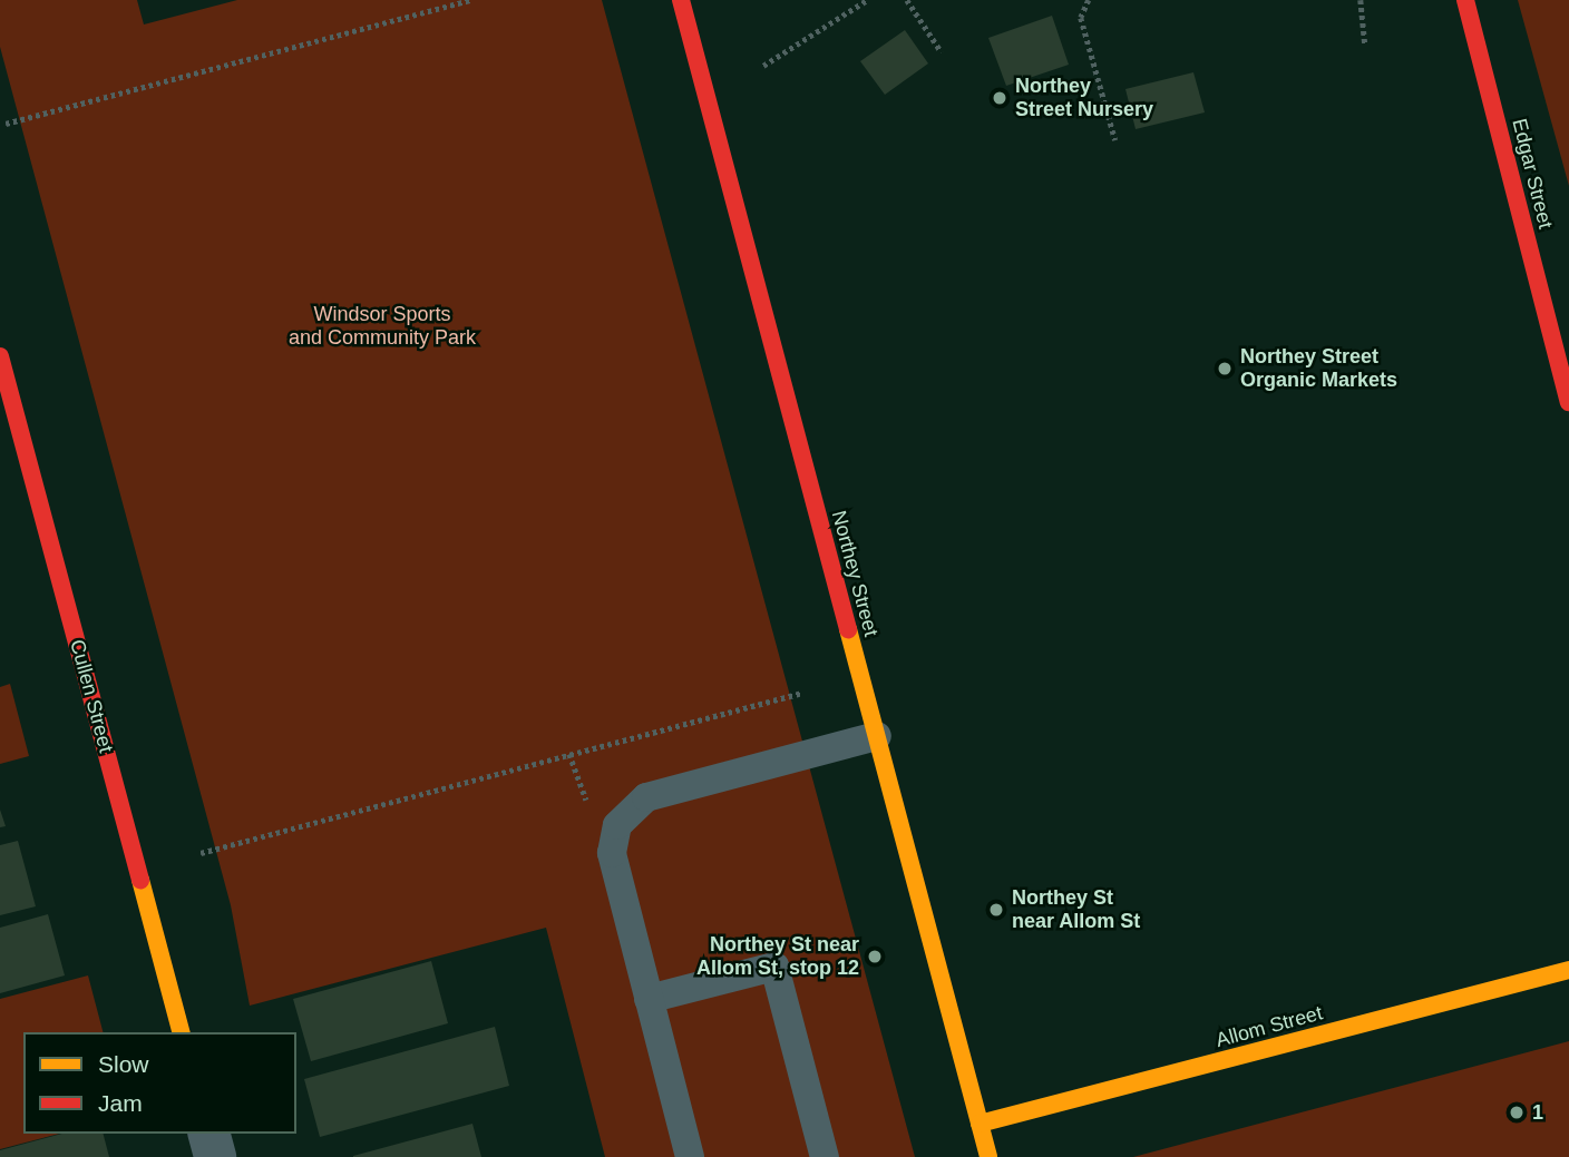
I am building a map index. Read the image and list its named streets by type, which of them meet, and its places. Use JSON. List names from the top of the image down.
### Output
{
  "streets": {
    "street": [
      "Edgar Street",
      "Northey Street",
      "Cullen Street",
      "Allom Street"
    ]
  },
  "crossings": [
    ["Northey Street", "Allom Street"]
  ],
  "parks": ["Windsor Sports and Community Park"],
  "places": [
    "Northey Street Nursery",
    "Northey Street Organic Markets",
    "Northey St near Allom St",
    "Northey St near Allom St, stop 12",
    "1"
  ],
  "legend": ["Slow", "Jam"]
}
